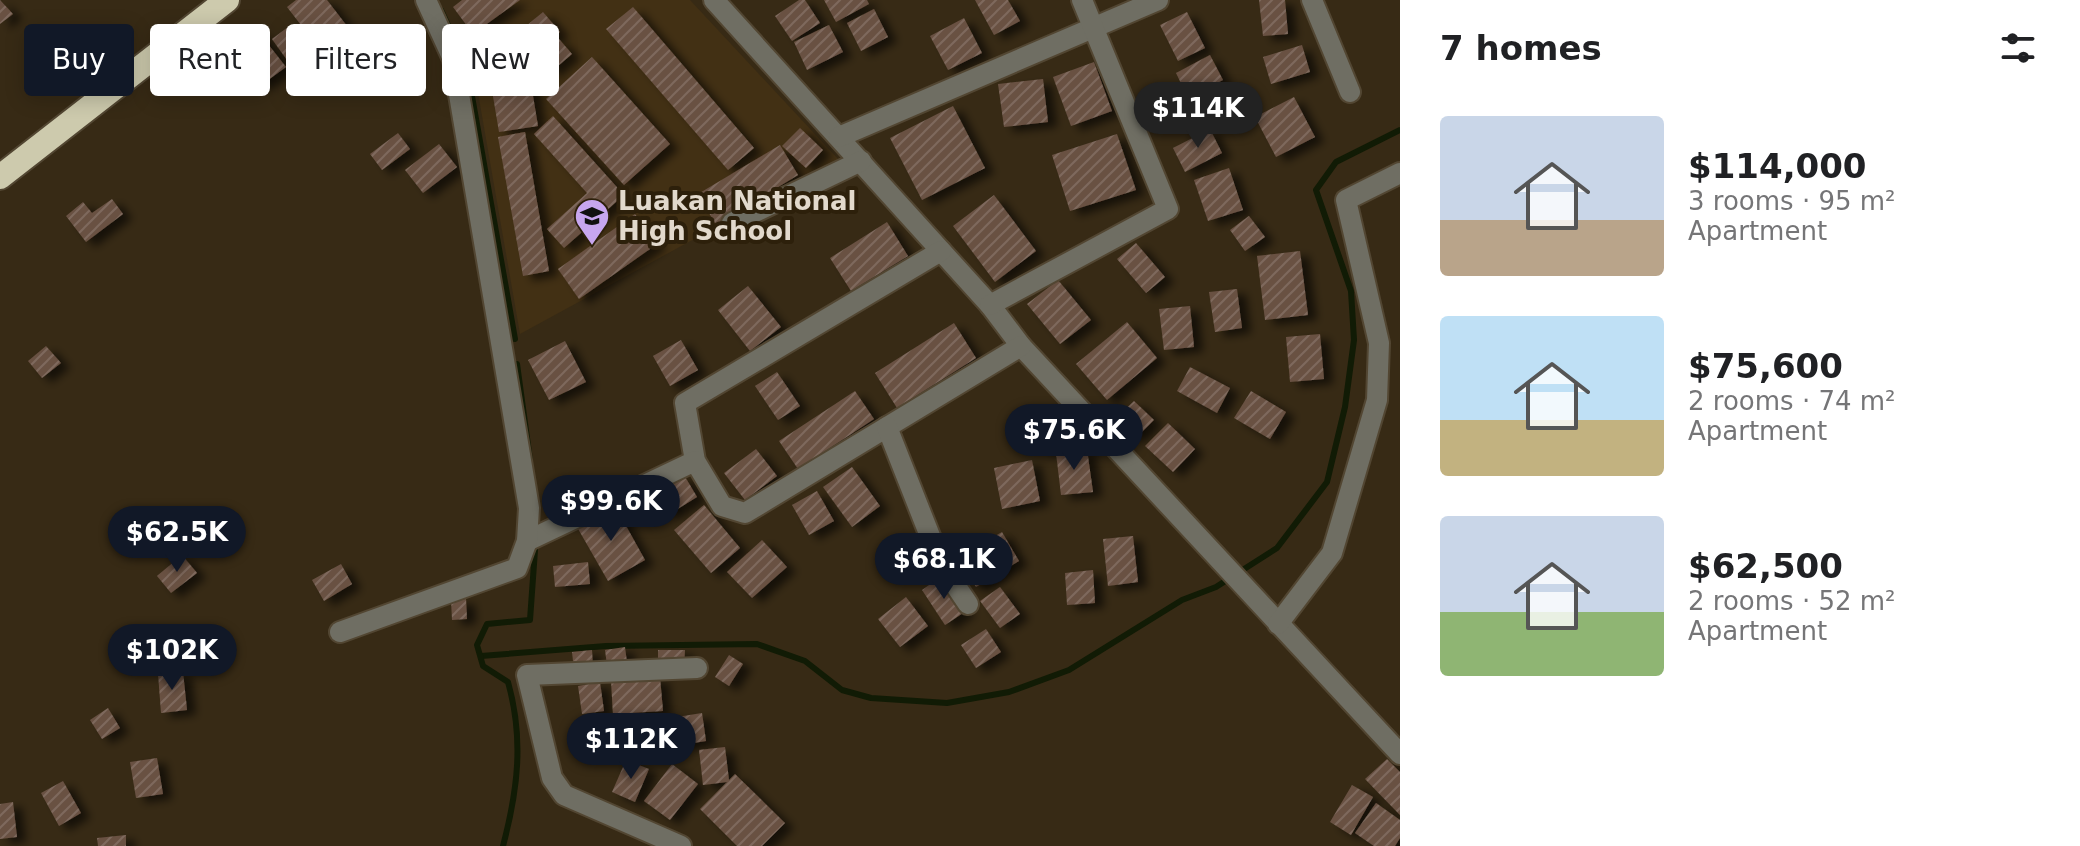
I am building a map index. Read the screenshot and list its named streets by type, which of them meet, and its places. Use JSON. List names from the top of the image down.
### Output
{
  "places": {
    "school or university": ["Luakan National High School"]
  },
  "page": {
    "heading": "7 homes",
    "chip": [
      "Buy",
      "Rent",
      "Filters",
      "New"
    ],
    "price": [
      "$114K",
      "$75.6K",
      "$99.6K",
      "$62.5K",
      "$68.1K",
      "$102K",
      "$112K"
    ],
    "list": [
      {
        "name": "$114,000",
        "note": "3 rooms · 95 m² · Apartment"
      },
      {
        "name": "$75,600",
        "note": "2 rooms · 74 m² · Apartment"
      },
      {
        "name": "$62,500",
        "note": "2 rooms · 52 m² · Apartment"
      }
    ]
  }
}
